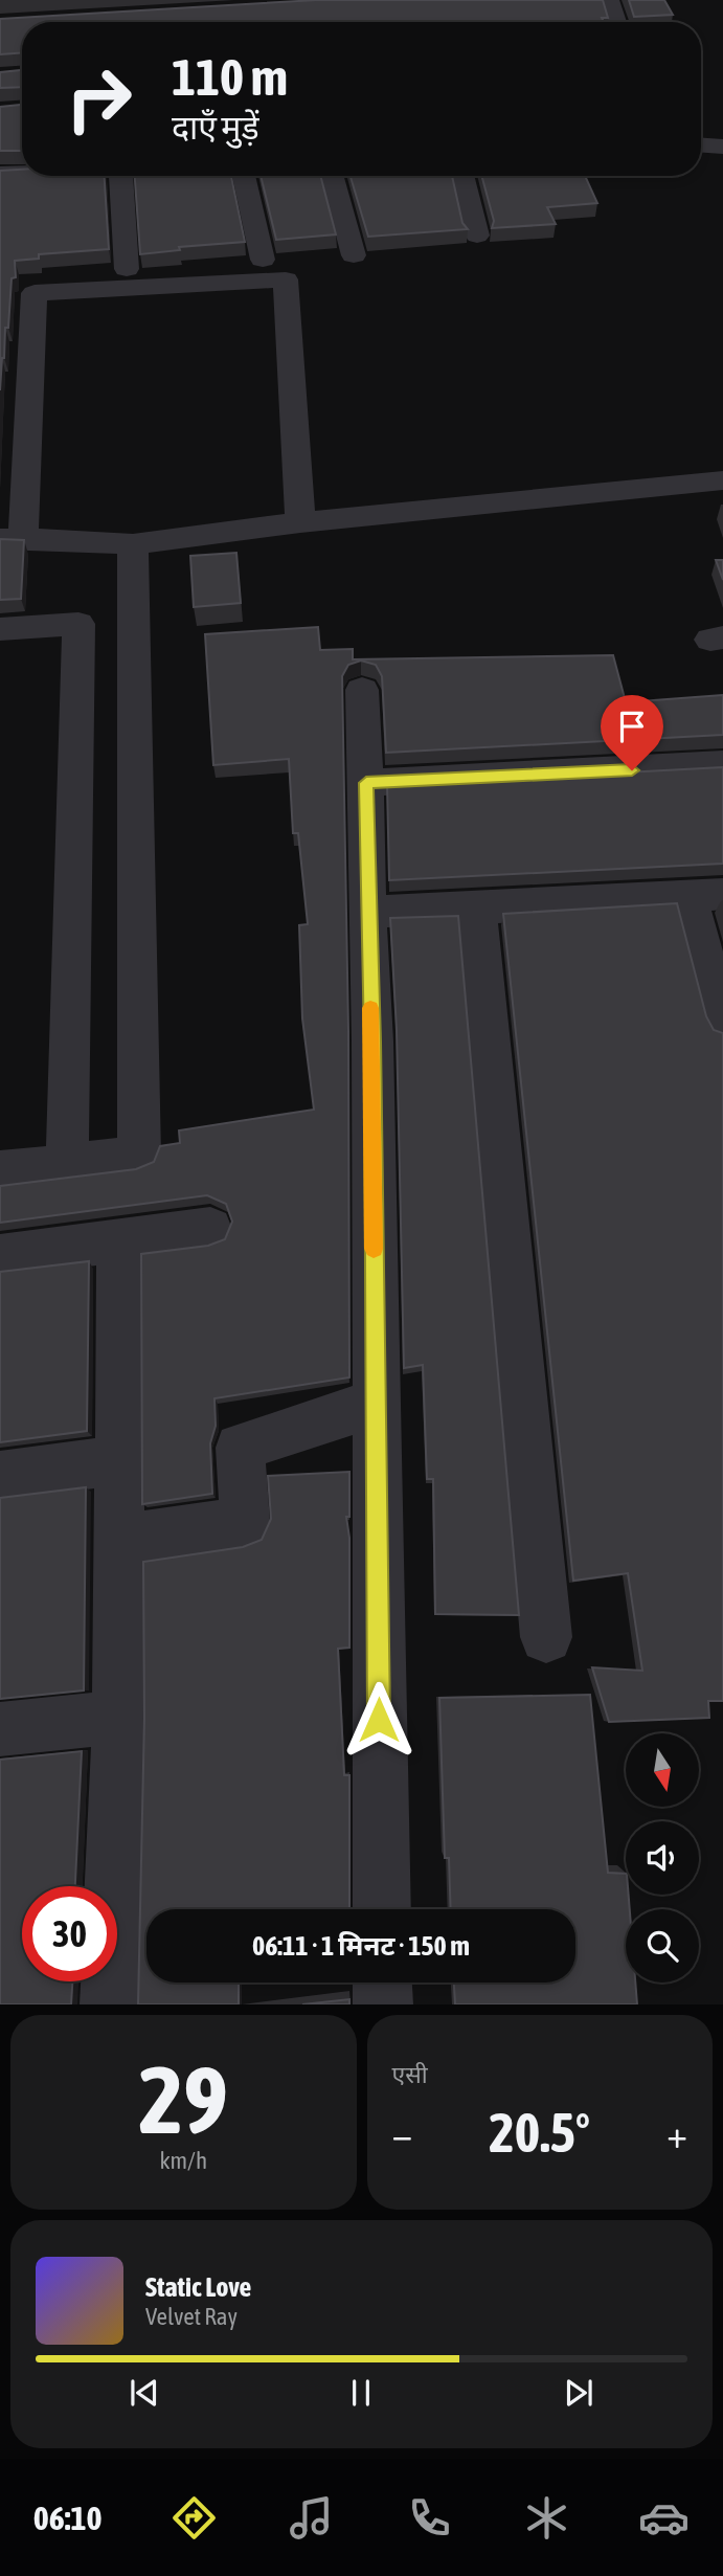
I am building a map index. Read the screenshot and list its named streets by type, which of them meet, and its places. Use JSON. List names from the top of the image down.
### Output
{
  "north": "bottom",
  "page": {
    "turn": ["110 m", "दाएँ मुड़ें"],
    "limit": "30",
    "trip": "06:11 · 1 मिनट · 150 m",
    "tile": [
      ["29", "km/h"],
      "एसी"
    ],
    "heat": ["−", "20.5°", "+"],
    "song": ["Static Love", "Velvet Ray"],
    "tabs": "06:10"
  }
}
